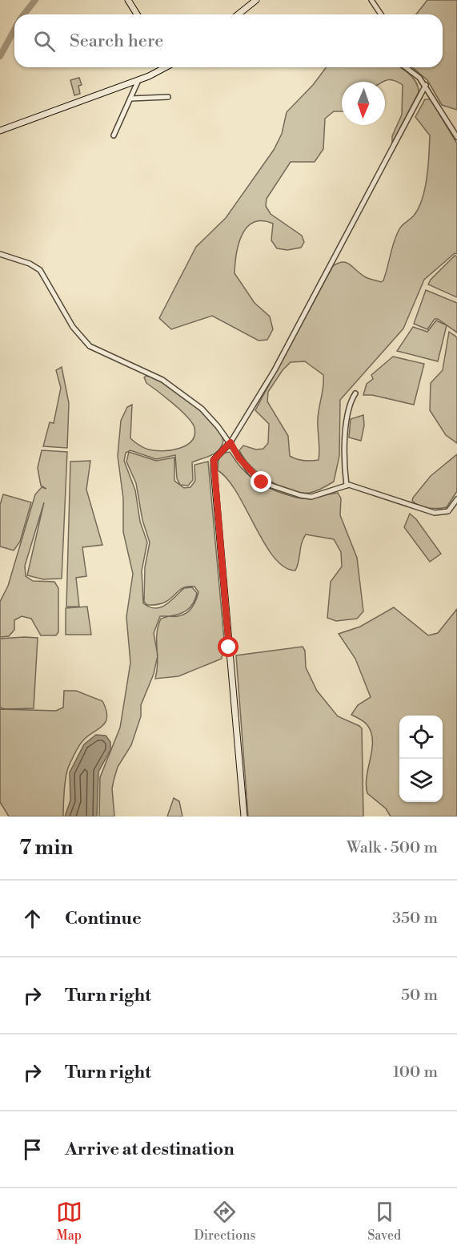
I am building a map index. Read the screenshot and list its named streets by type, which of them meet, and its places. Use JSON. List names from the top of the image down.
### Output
{
  "north": "bottom",
  "page": {
    "search": "Search here",
    "heading": ["7 min", "Walk · 500 m"],
    "list": [
      ["Continue", "350 m"],
      ["Turn right", "50 m"],
      ["Turn right", "100 m"],
      "Arrive at destination"
    ],
    "nav": ["Map", "Directions", "Saved"]
  }
}
